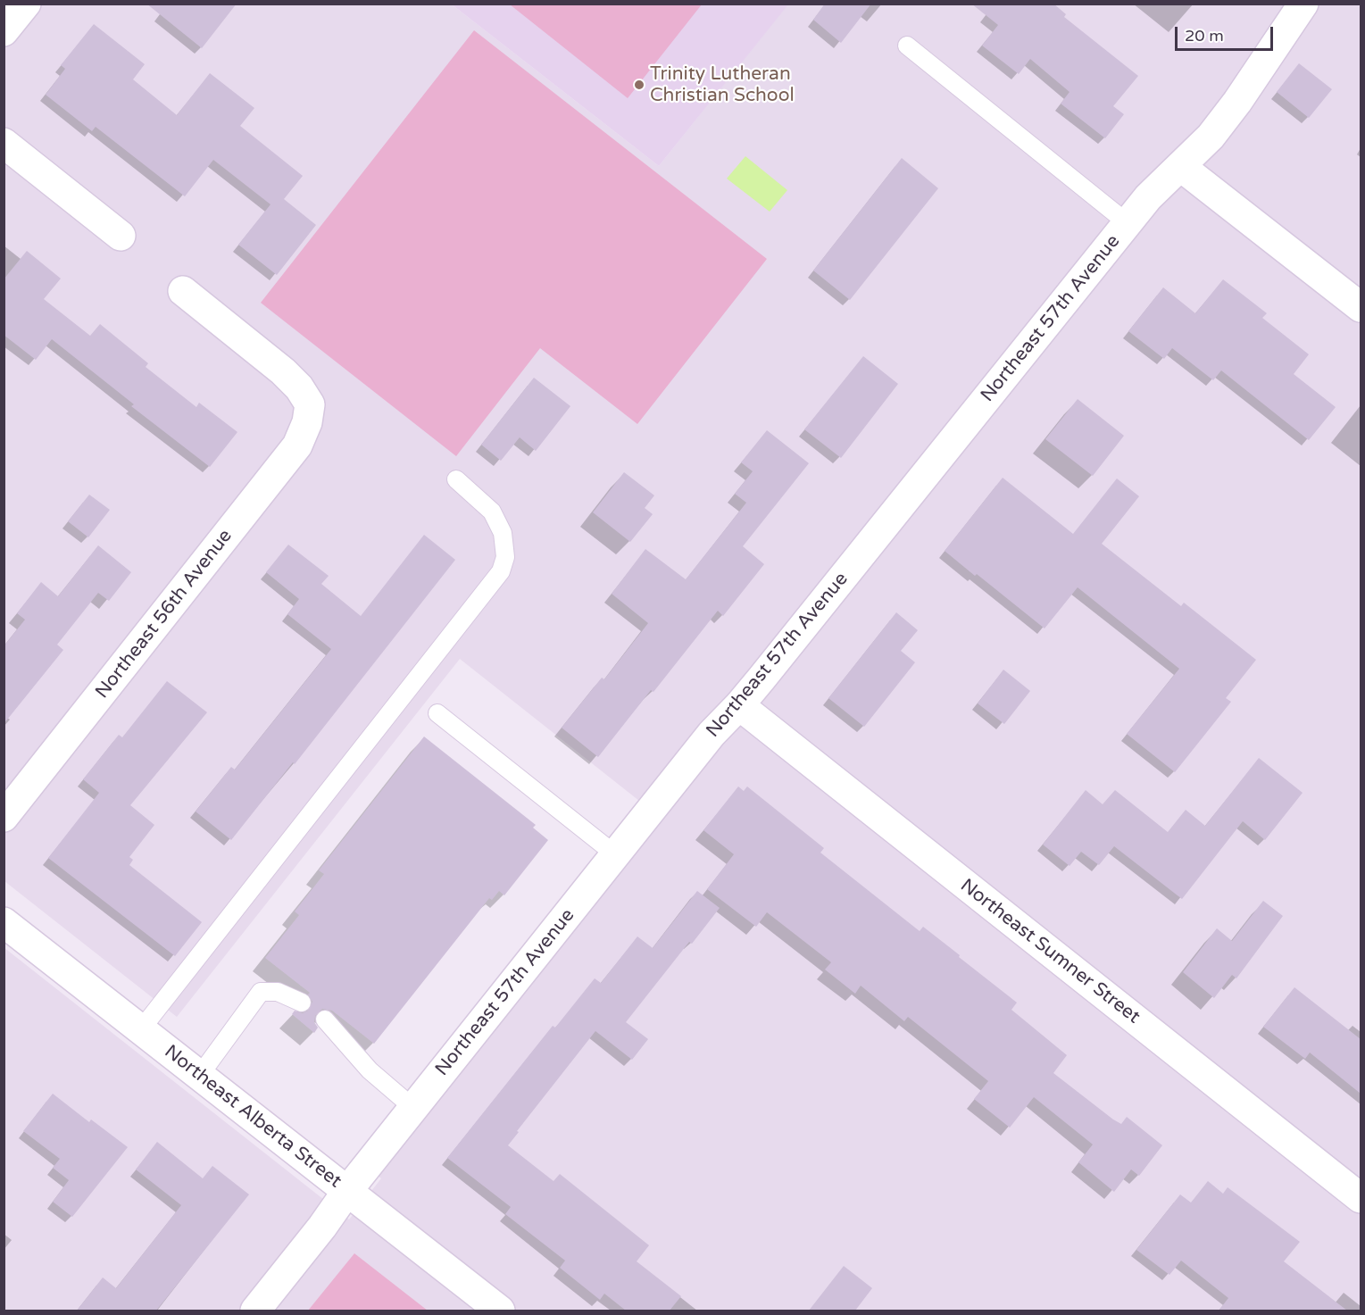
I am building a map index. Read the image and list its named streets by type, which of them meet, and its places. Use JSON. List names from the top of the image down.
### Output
{
  "streets": {
    "street": [
      "Northeast 57th Avenue",
      "Northeast 56th Avenue",
      "Northeast Sumner Street",
      "Northeast Alberta Street"
    ]
  },
  "crossings": [
    ["Northeast 57th Avenue", "Northeast Sumner Street"],
    ["Northeast 57th Avenue", "Northeast Alberta Street"]
  ],
  "places": ["Trinity Lutheran Christian School"],
  "scale_bar": "20 m"
}
